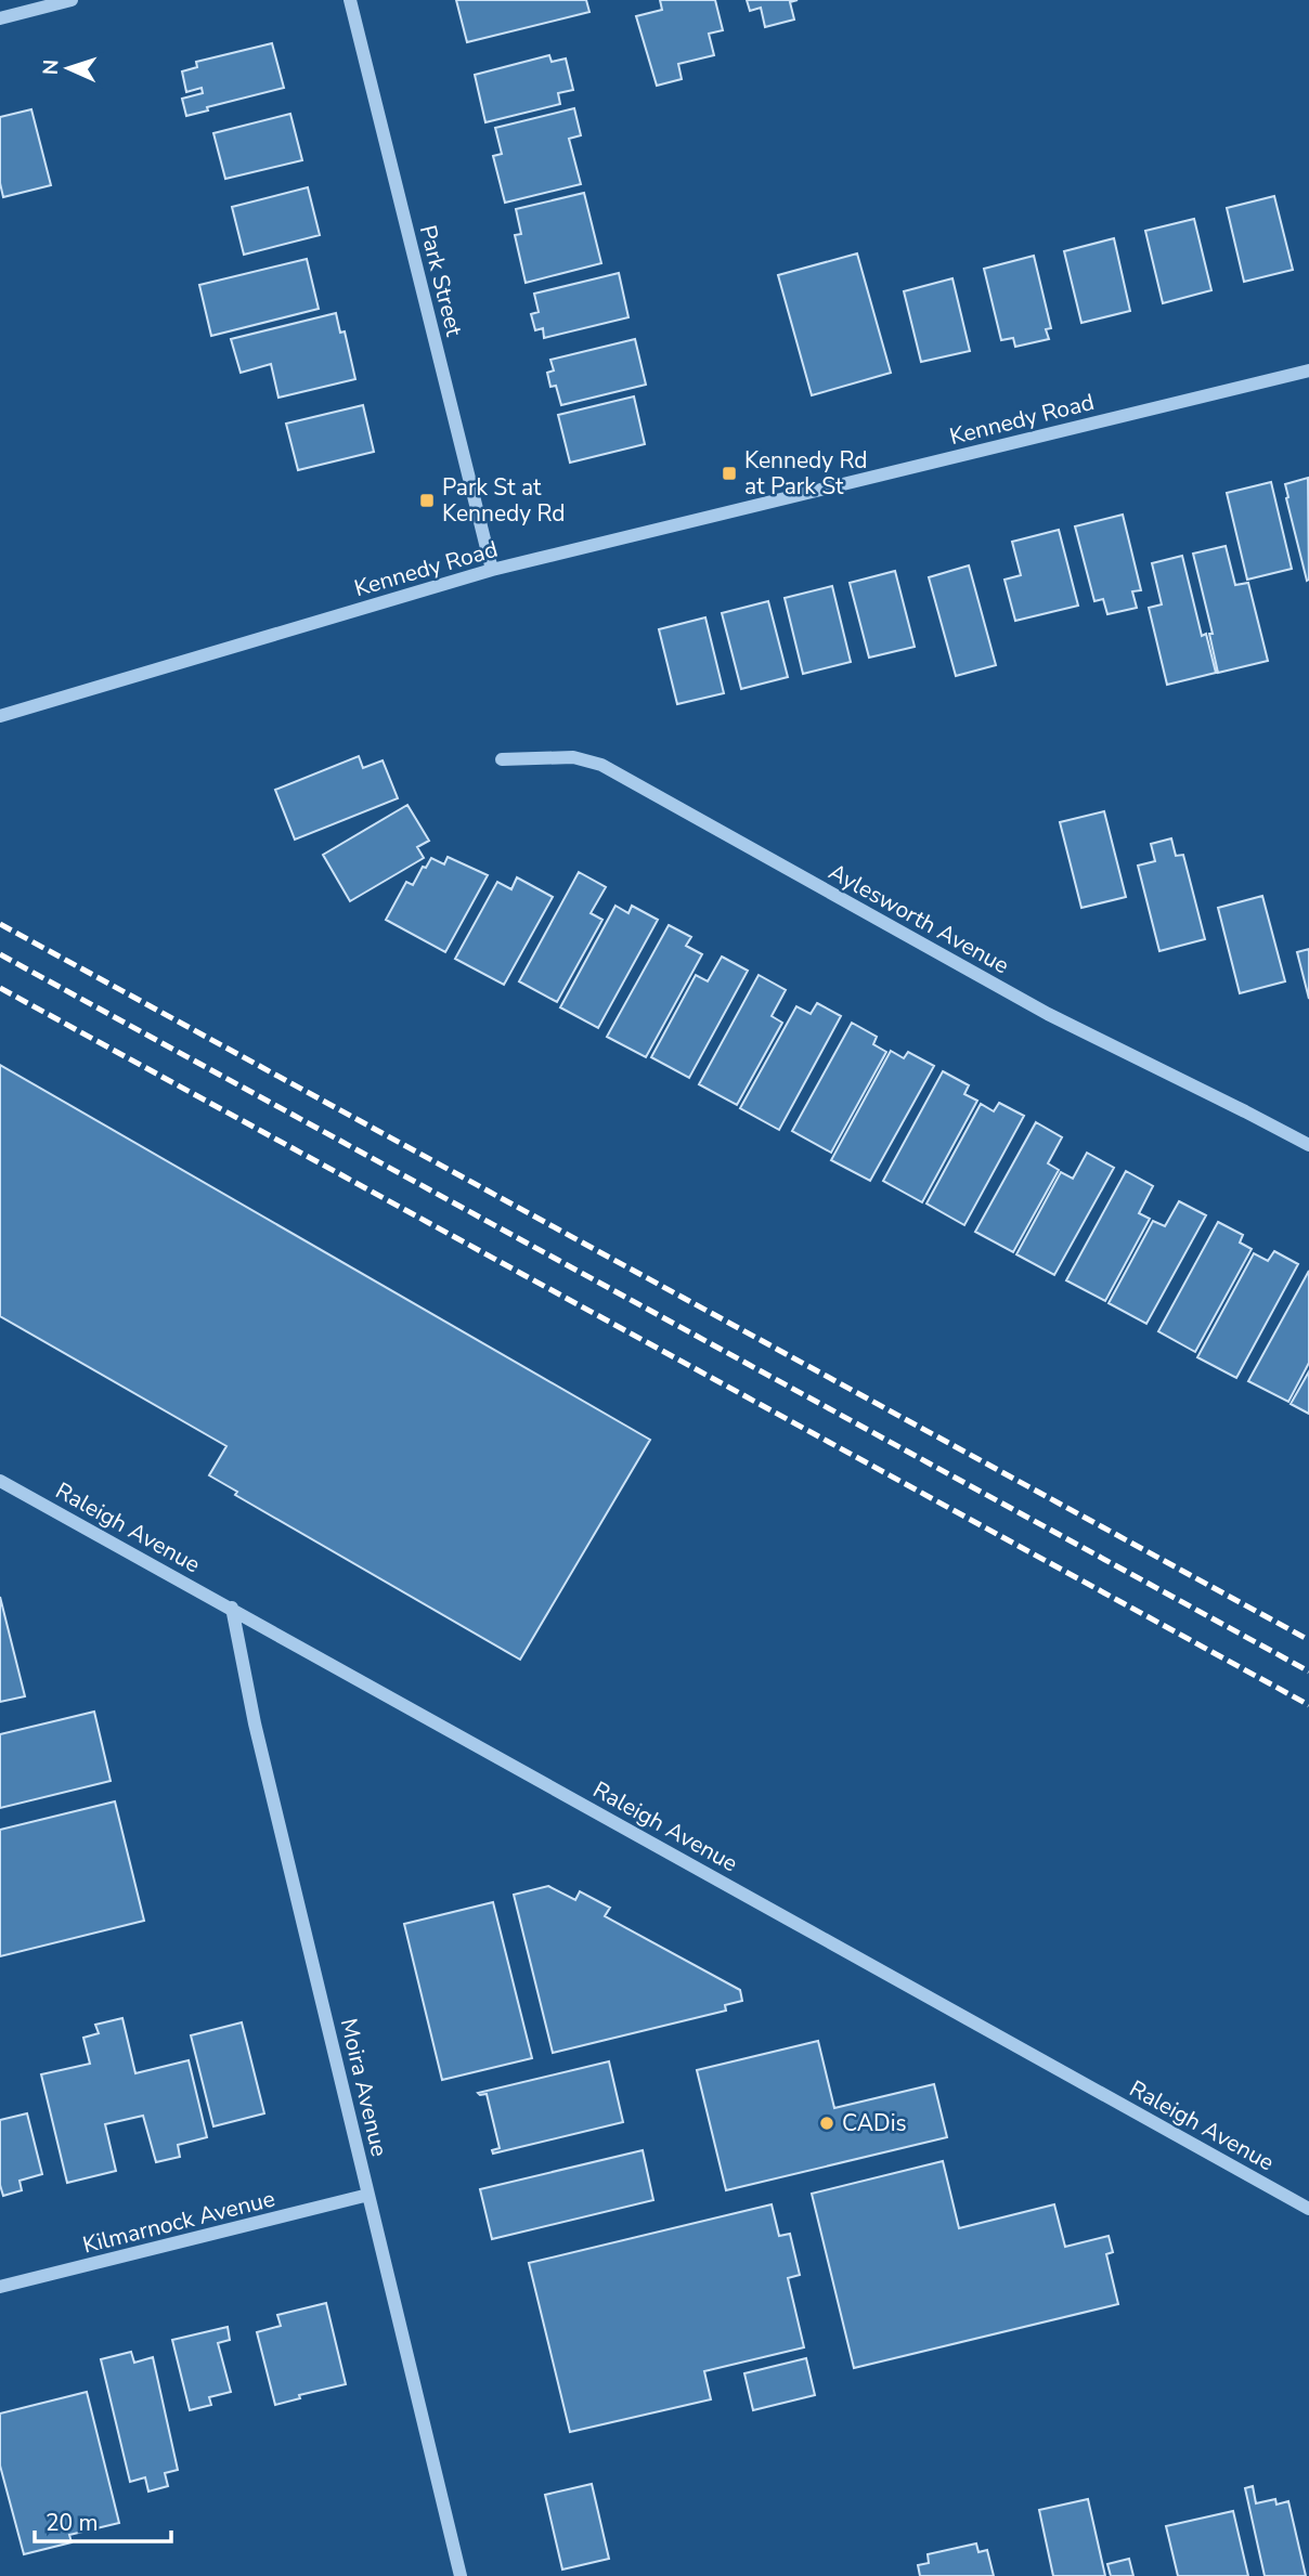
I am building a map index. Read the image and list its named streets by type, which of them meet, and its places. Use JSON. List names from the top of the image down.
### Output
{
  "streets": {
    "street": [
      "Park Street",
      "Kennedy Road",
      "Aylesworth Avenue",
      "Raleigh Avenue",
      "Moira Avenue",
      "Kilmarnock Avenue"
    ]
  },
  "crossings": [
    ["Park Street", "Kennedy Road"],
    ["Raleigh Avenue", "Moira Avenue"],
    ["Moira Avenue", "Kilmarnock Avenue"]
  ],
  "places": {
    "transit": ["Kennedy Rd at Park St", "Park St at Kennedy Rd"],
    "other": ["CADis"]
  },
  "scale_bar": "20 m",
  "north": "left"
}
